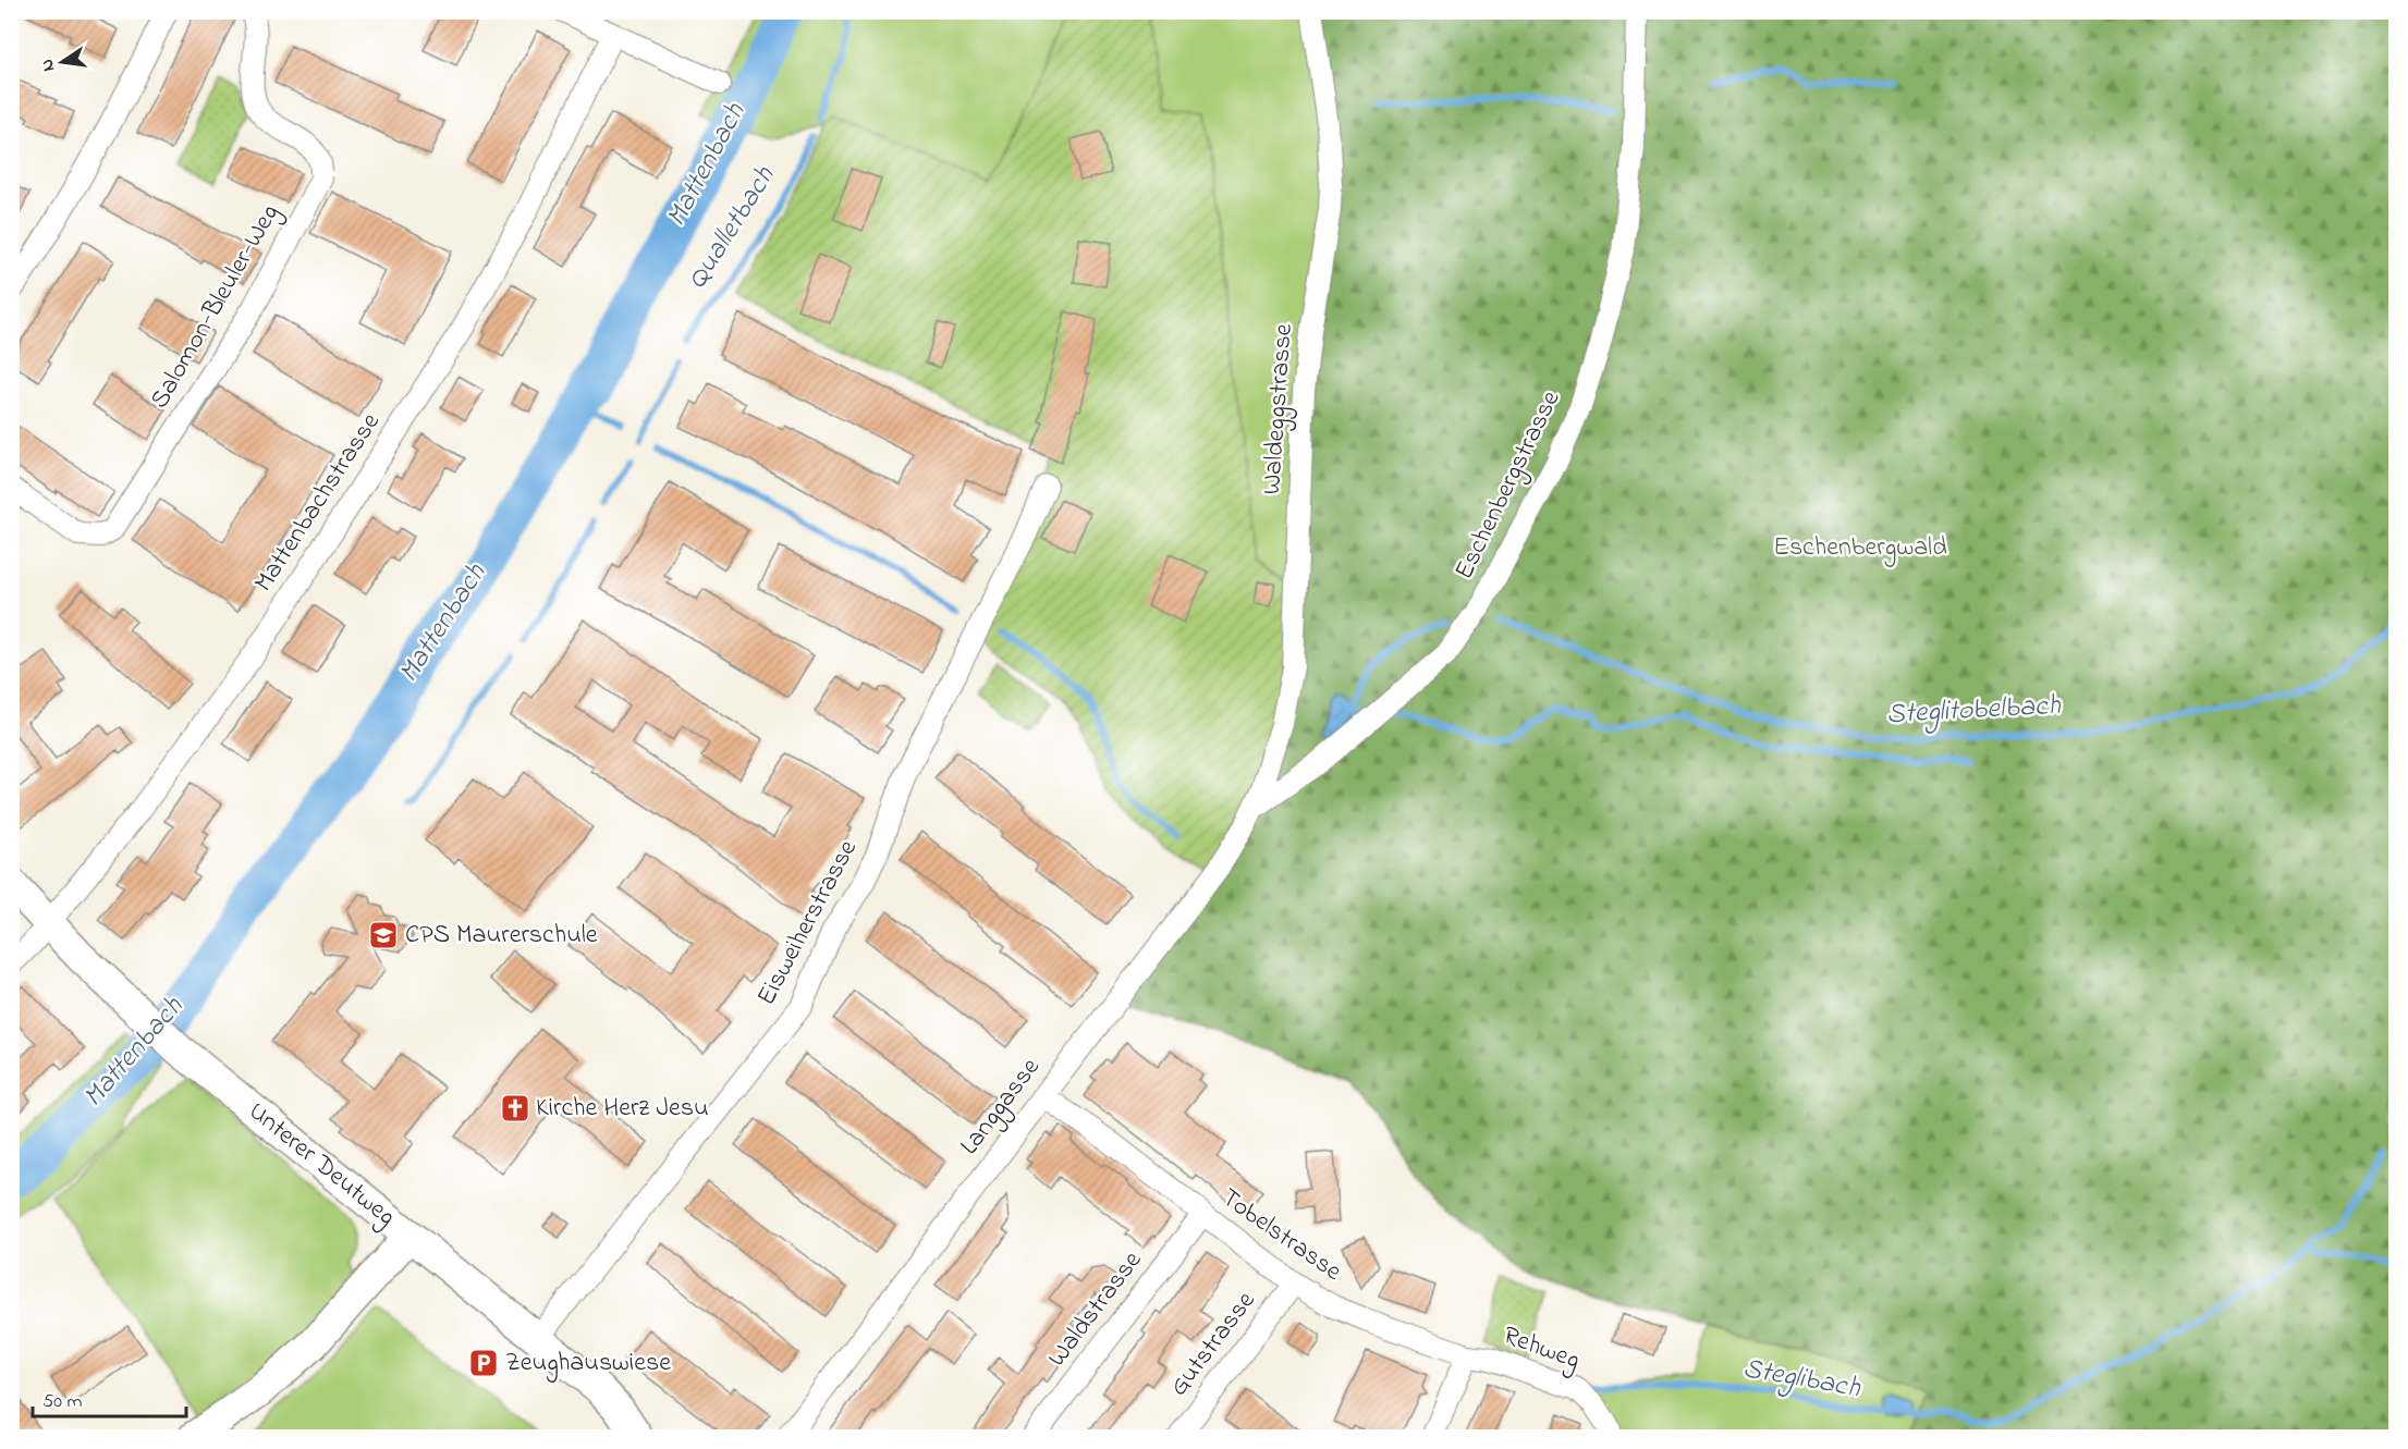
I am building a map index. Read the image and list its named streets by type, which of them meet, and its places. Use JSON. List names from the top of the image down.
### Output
{
  "streets": {
    "main road": ["Unterer Deutweg"],
    "street": [
      "Salomon-Bleuler-Weg",
      "Waldeggstrasse",
      "Eschenbergstrasse",
      "Mattenbachstrasse",
      "Eisweiherstrasse",
      "Langgasse",
      "Tobelstrasse",
      "Waldstrasse",
      "Gutstrasse",
      "Rehweg"
    ]
  },
  "crossings": [
    ["Waldeggstrasse", "Eschenbergstrasse"],
    ["Waldeggstrasse", "Langgasse"],
    ["Eschenbergstrasse", "Langgasse"],
    ["Mattenbachstrasse", "Unterer Deutweg"],
    ["Eisweiherstrasse", "Unterer Deutweg"],
    ["Langgasse", "Tobelstrasse"],
    ["Tobelstrasse", "Waldstrasse"],
    ["Tobelstrasse", "Gutstrasse"],
    ["Tobelstrasse", "Rehweg"]
  ],
  "water": [
    "Mattenbach",
    "Qualletbach",
    "Steglitobelbach",
    "Steglibach"
  ],
  "parks": ["Eschenbergwald"],
  "places": {
    "school or university": ["CPS Maurerschule"],
    "church": ["Kirche Herz Jesu"],
    "parking": ["Zeughauswiese"]
  },
  "scale_bar": "50 m",
  "north": "left"
}
